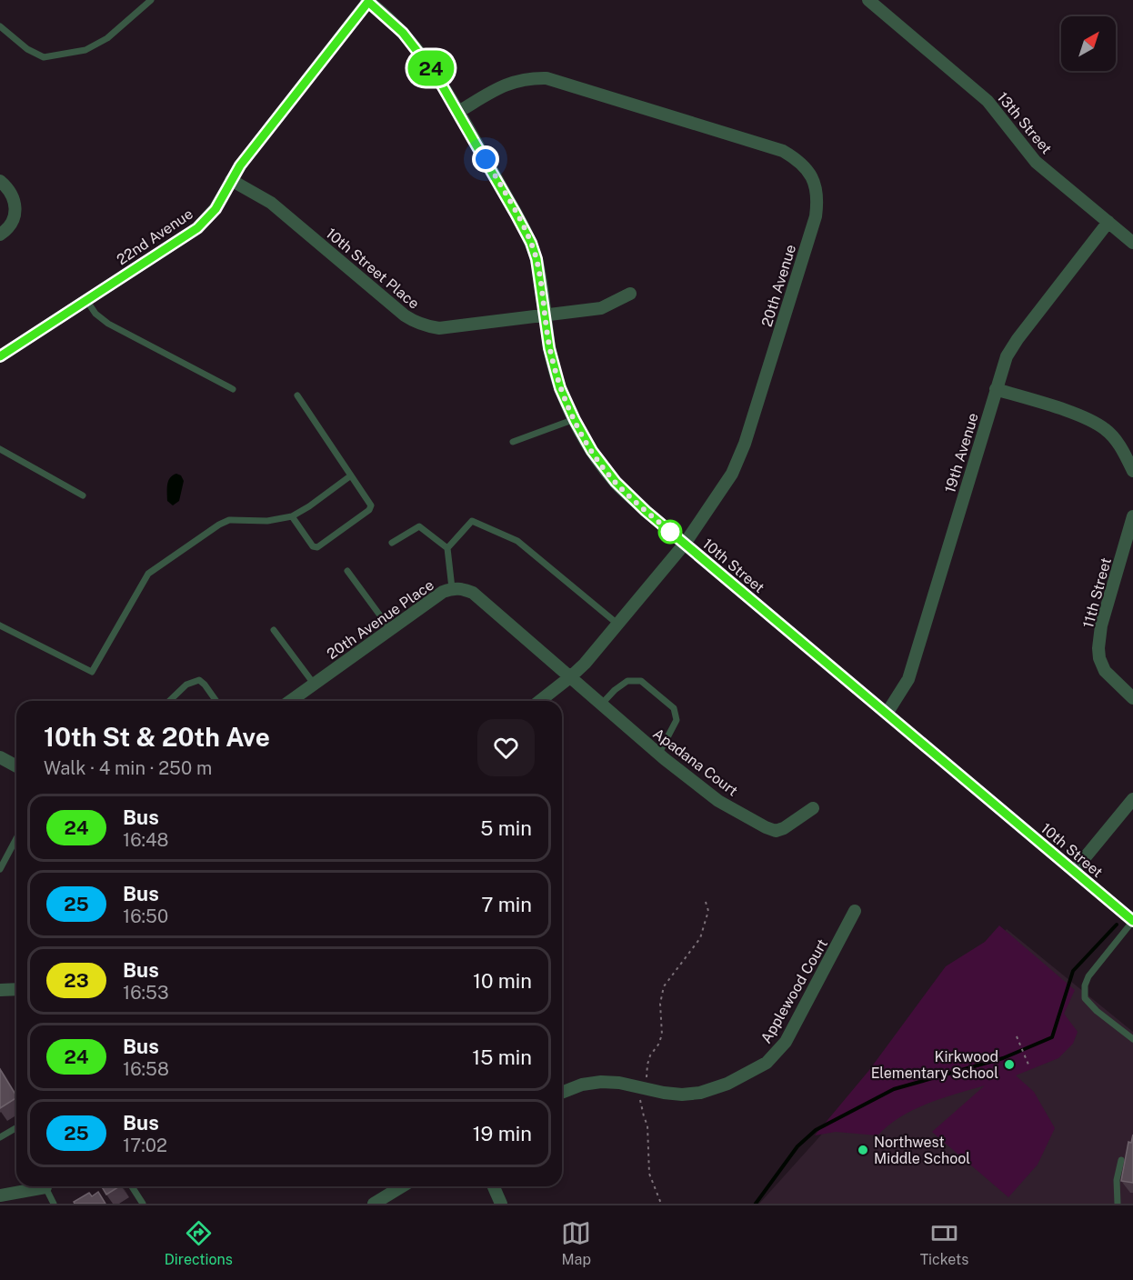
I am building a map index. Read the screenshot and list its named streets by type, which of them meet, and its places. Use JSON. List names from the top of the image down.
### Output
{
  "streets": {
    "street": [
      "13th Street",
      "22nd Avenue",
      "10th Street Place",
      "20th Avenue",
      "19th Avenue",
      "10th Street",
      "11th Street",
      "20th Avenue Place",
      "Apadana Court",
      "Applewood Court"
    ]
  },
  "crossings": [
    ["13th Street", "19th Avenue"],
    ["22nd Avenue", "10th Street Place"],
    ["22nd Avenue", "10th Street"],
    ["10th Street Place", "10th Street"],
    ["20th Avenue", "10th Street"],
    ["20th Avenue", "20th Avenue Place"],
    ["20th Avenue", "Apadana Court"],
    ["19th Avenue", "10th Street"],
    ["20th Avenue Place", "Apadana Court"]
  ],
  "places": ["Kirkwood Elementary School", "Northwest Middle School"],
  "lines": ["bus line 24"],
  "north": "top right",
  "page": {
    "on_map": "24",
    "heading": ["10th St & 20th Ave", "Walk · 4 min · 250 m"],
    "list": [
      {
        "mark": "24",
        "name": "Bus",
        "note": "16:48",
        "value": "5 min"
      },
      {
        "mark": "25",
        "name": "Bus",
        "note": "16:50",
        "value": "7 min"
      },
      {
        "mark": "23",
        "name": "Bus",
        "note": "16:53",
        "value": "10 min"
      },
      {
        "mark": "24",
        "name": "Bus",
        "note": "16:58",
        "value": "15 min"
      },
      {
        "mark": "25",
        "name": "Bus",
        "note": "17:02",
        "value": "19 min"
      }
    ],
    "tabs": ["Directions", "Map", "Tickets"]
  }
}
